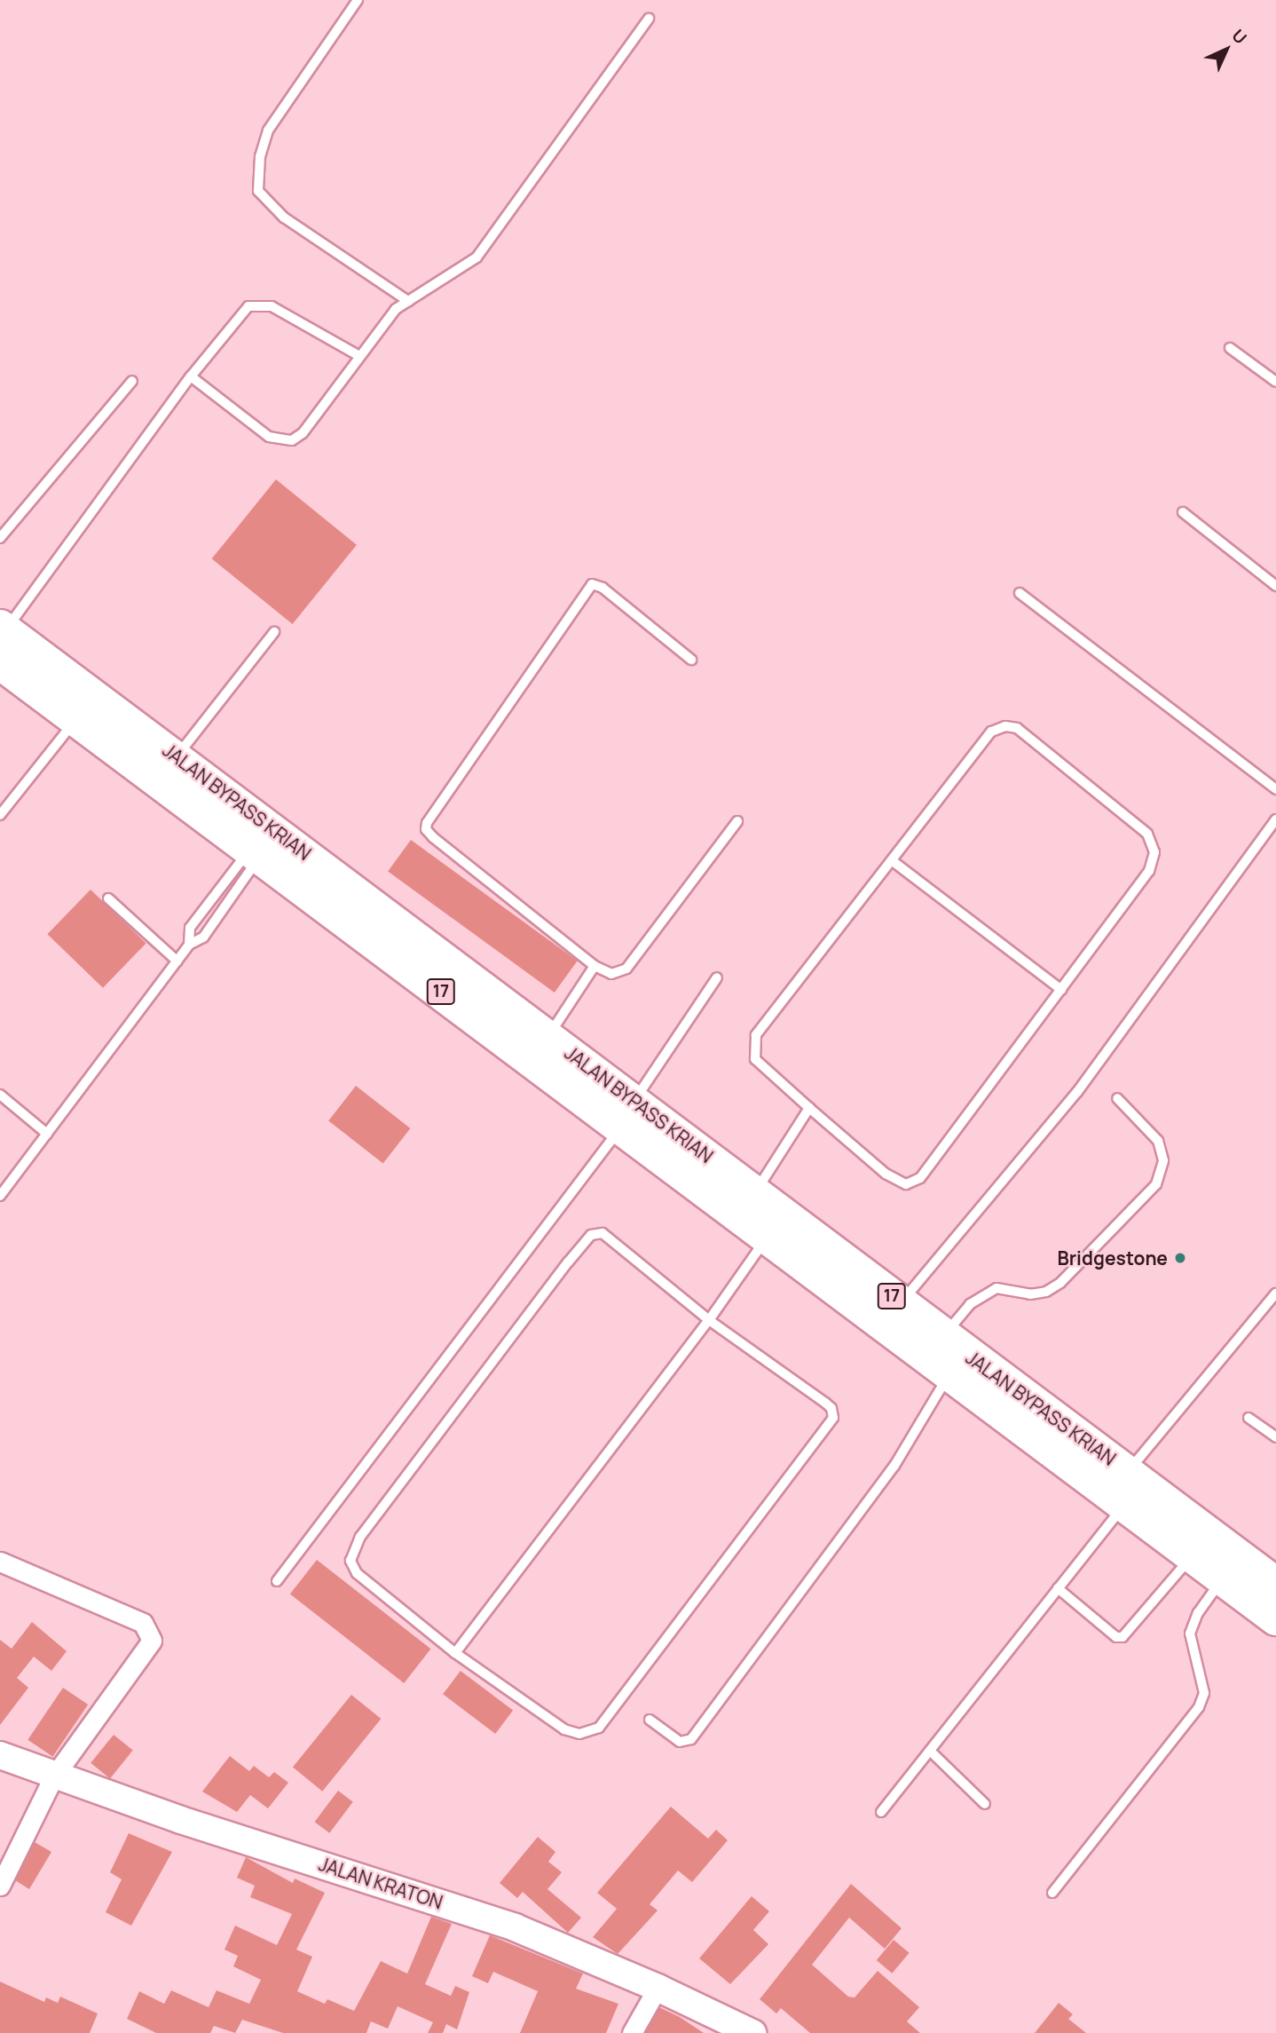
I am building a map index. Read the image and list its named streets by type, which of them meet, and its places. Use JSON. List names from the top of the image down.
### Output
{
  "streets": {
    "highway": ["JALAN BYPASS KRIAN", "17"],
    "street": ["JALAN KRATON"]
  },
  "places": ["Bridgestone"],
  "north": "top right"
}
